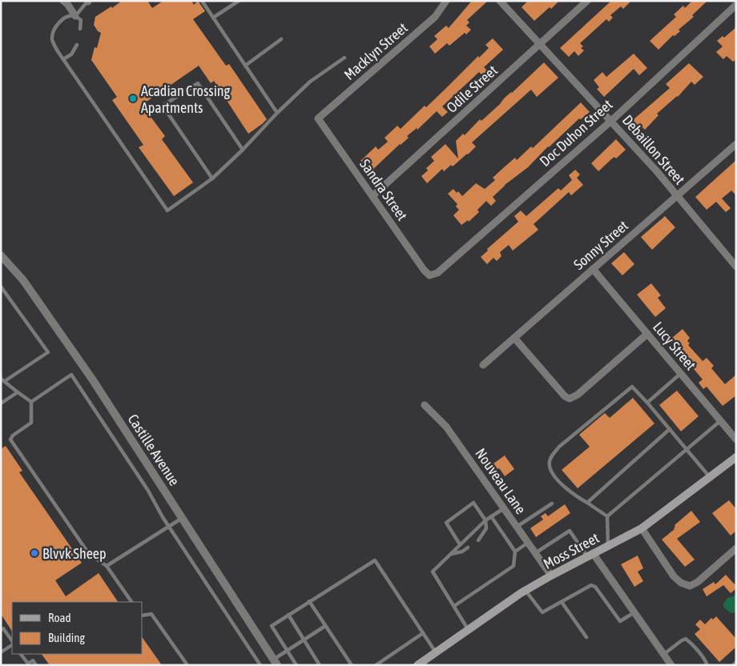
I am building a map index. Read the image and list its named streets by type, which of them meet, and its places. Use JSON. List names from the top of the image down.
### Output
{
  "streets": {
    "main road": ["Moss Street"],
    "street": [
      "Macklyn Street",
      "Odile Street",
      "Doc Duhon Street",
      "Debaillon Street",
      "Sandra Street",
      "Sonny Street",
      "Lucy Street",
      "Castille Avenue",
      "Nouveau Lane"
    ]
  },
  "crossings": [
    ["Macklyn Street", "Sandra Street"],
    ["Odile Street", "Debaillon Street"],
    ["Odile Street", "Sandra Street"],
    ["Doc Duhon Street", "Debaillon Street"],
    ["Doc Duhon Street", "Sandra Street"],
    ["Debaillon Street", "Sonny Street"],
    ["Sonny Street", "Lucy Street"],
    ["Nouveau Lane", "Moss Street"]
  ],
  "places": ["Acadian Crossing Apartments", "Blvvk Sheep"],
  "legend": ["Road", "Building"]
}
